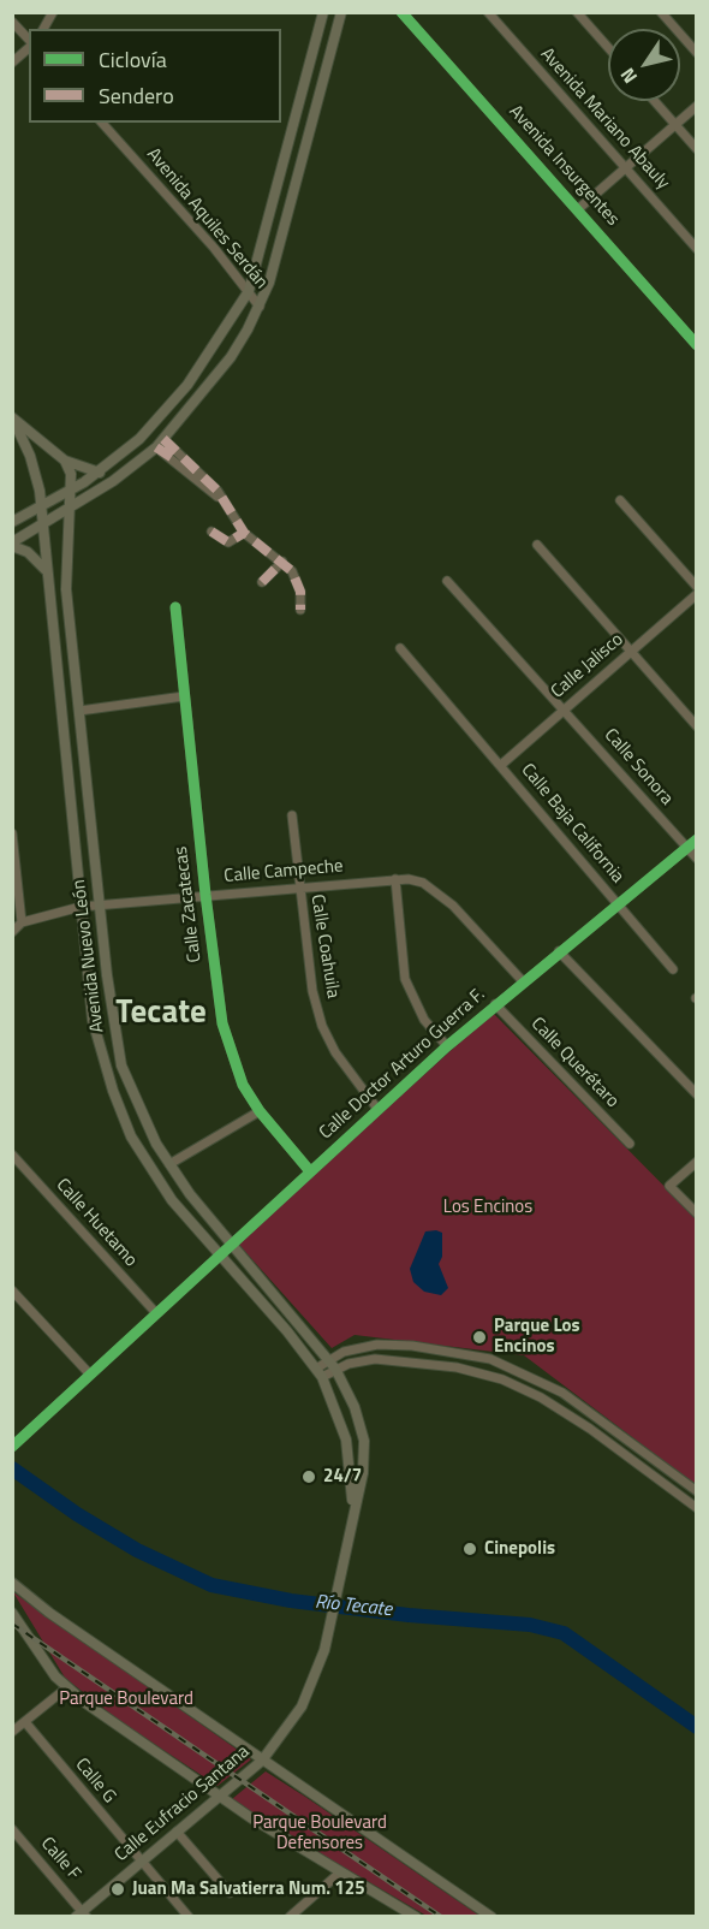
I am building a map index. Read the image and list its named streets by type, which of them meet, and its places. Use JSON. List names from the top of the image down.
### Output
{
  "streets": {
    "main road": ["Avenida Nuevo León", "Calle Eufracio Santana"],
    "street": [
      "Avenida Mariano Abauly",
      "Avenida Insurgentes",
      "Avenida Aquiles Serdán",
      "Calle Jalisco",
      "Calle Sonora",
      "Calle Baja California",
      "Calle Campeche",
      "Calle Zacatecas",
      "Calle Coahuila",
      "Calle Querétaro",
      "Calle Doctor Arturo Guerra F.",
      "Calle Huetamo",
      "Calle G",
      "Calle F"
    ]
  },
  "crossings": [
    ["Calle Jalisco", "Calle Sonora"],
    ["Calle Jalisco", "Calle Baja California"],
    ["Calle Sonora", "Calle Doctor Arturo Guerra F."],
    ["Calle Baja California", "Calle Doctor Arturo Guerra F."],
    ["Calle Campeche", "Calle Zacatecas"],
    ["Calle Campeche", "Calle Coahuila"],
    ["Calle Campeche", "Avenida Nuevo León"],
    ["Calle Campeche", "Calle Doctor Arturo Guerra F."],
    ["Calle Zacatecas", "Calle Doctor Arturo Guerra F."],
    ["Calle Coahuila", "Calle Doctor Arturo Guerra F."],
    ["Avenida Nuevo León", "Calle Doctor Arturo Guerra F."],
    ["Avenida Nuevo León", "Calle Eufracio Santana"],
    ["Calle Querétaro", "Calle Doctor Arturo Guerra F."],
    ["Calle Doctor Arturo Guerra F.", "Calle Huetamo"],
    ["Calle G", "Calle Eufracio Santana"],
    ["Calle Eufracio Santana", "Calle F"]
  ],
  "districts": ["Tecate"],
  "water": ["Río Tecate"],
  "parks": ["Los Encinos", "Parque Boulevard", "Parque Boulevard Defensores"],
  "places": [
    "Parque Los Encinos",
    "24/7",
    "Cinepolis",
    "Juan Ma Salvatierra Num. 125"
  ],
  "legend": ["Ciclovía", "Sendero"],
  "north": "bottom left"
}
